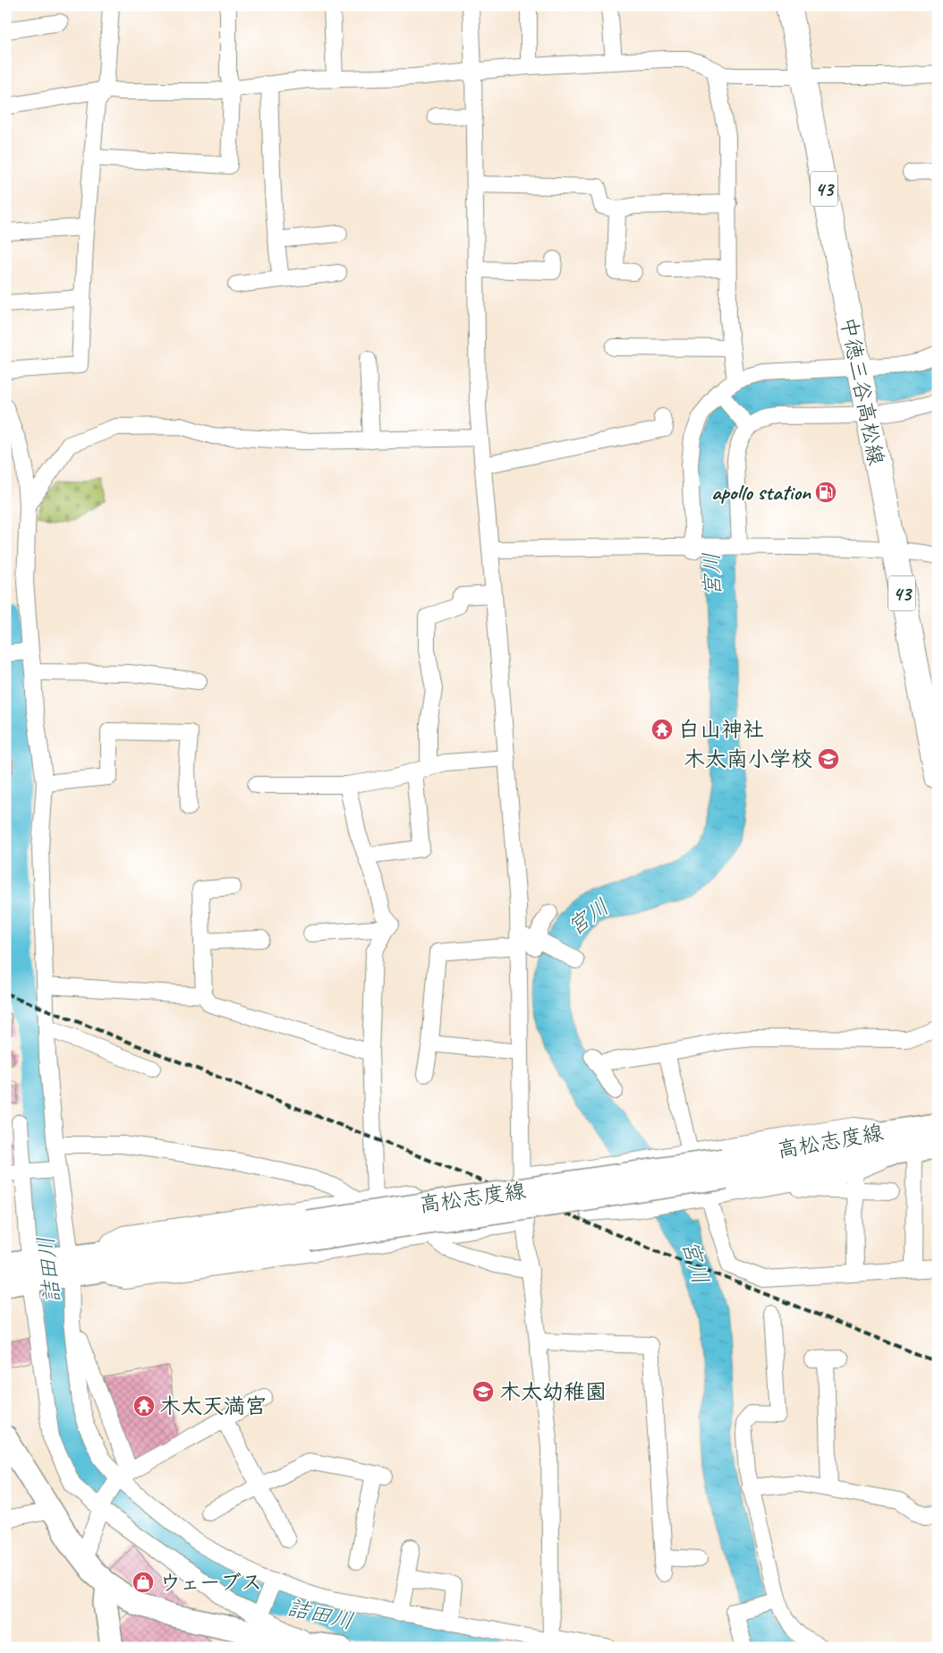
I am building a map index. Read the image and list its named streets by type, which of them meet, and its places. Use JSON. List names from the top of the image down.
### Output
{
  "streets": {
    "main road": ["43", "中徳三谷高松線", "高松志度線"]
  },
  "water": ["宮川", "詰田川"],
  "places": {
    "fuel station": ["apollo station"],
    "temple": ["白山神社", "木太天満宮"],
    "school or university": ["木太南小学校", "木太幼稚園"],
    "shop": ["ウェーブス"]
  }
}
